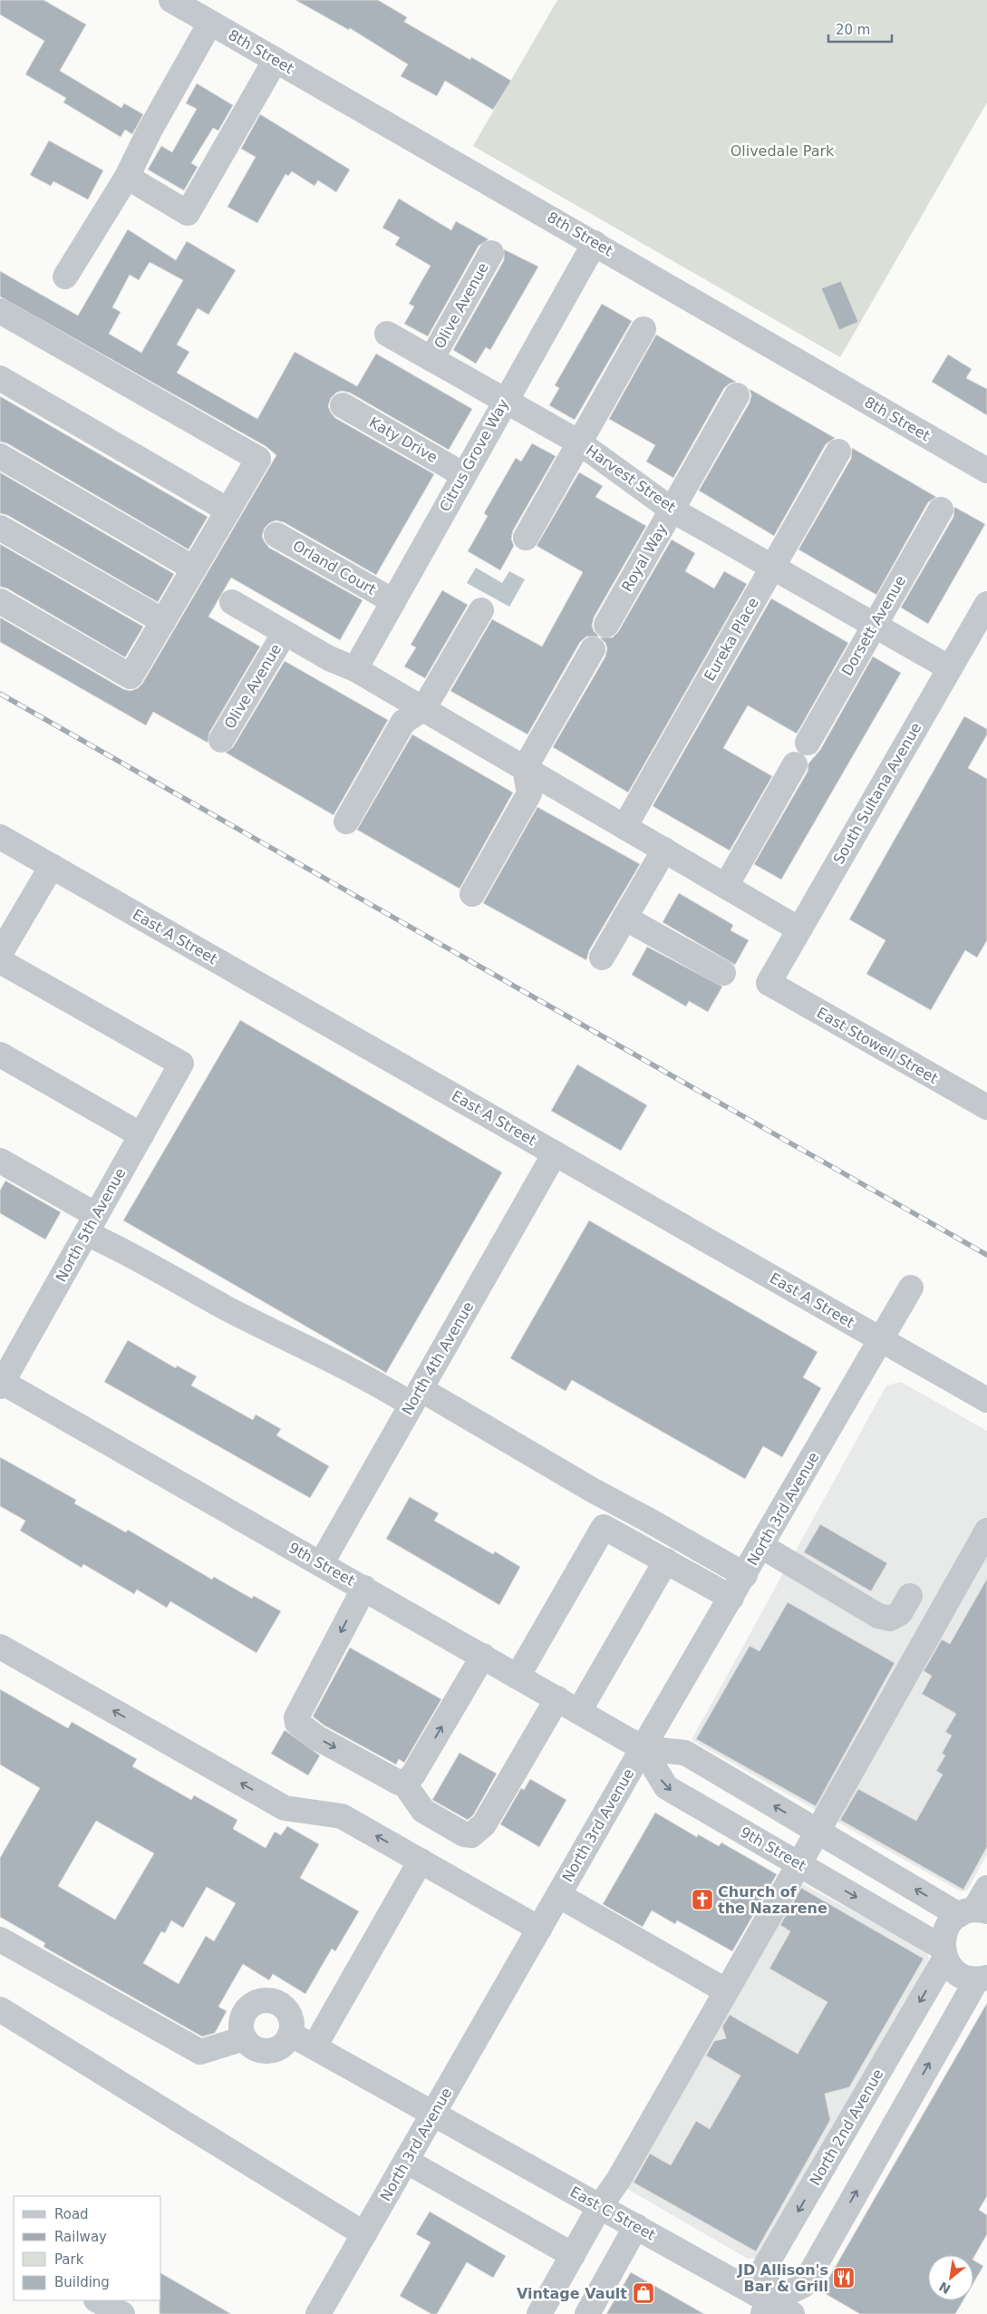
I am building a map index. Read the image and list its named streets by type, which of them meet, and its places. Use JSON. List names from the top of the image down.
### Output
{
  "streets": {
    "street": [
      "8th Street",
      "Olive Avenue",
      "Katy Drive",
      "Citrus Grove Way",
      "Harvest Street",
      "Royal Way",
      "Orland Court",
      "Dorsett Avenue",
      "Eureka Place",
      "South Sultana Avenue",
      "East A Street",
      "East Stowell Street",
      "North 5th Avenue",
      "North 4th Avenue",
      "North 3rd Avenue",
      "9th Street",
      "North 2nd Avenue",
      "East C Street"
    ]
  },
  "crossings": [
    ["8th Street", "Citrus Grove Way"],
    ["Olive Avenue", "Harvest Street"],
    ["Katy Drive", "Citrus Grove Way"],
    ["Citrus Grove Way", "Harvest Street"],
    ["Citrus Grove Way", "Orland Court"],
    ["Harvest Street", "Royal Way"],
    ["Harvest Street", "Dorsett Avenue"],
    ["Harvest Street", "Eureka Place"],
    ["Harvest Street", "South Sultana Avenue"],
    ["South Sultana Avenue", "East Stowell Street"],
    ["East A Street", "North 4th Avenue"],
    ["East A Street", "North 3rd Avenue"],
    ["North 5th Avenue", "9th Street"],
    ["North 4th Avenue", "9th Street"],
    ["North 3rd Avenue", "9th Street"],
    ["North 3rd Avenue", "East C Street"],
    ["9th Street", "North 2nd Avenue"],
    ["North 2nd Avenue", "East C Street"]
  ],
  "parks": ["Olivedale Park"],
  "places": {
    "church": ["Church of the Nazarene"],
    "restaurant": ["JD Allison's Bar & Grill"],
    "shop": ["Vintage Vault"]
  },
  "legend": [
    "Road",
    "Railway",
    "Park",
    "Building"
  ],
  "scale_bar": "20 m",
  "north": "bottom left"
}
